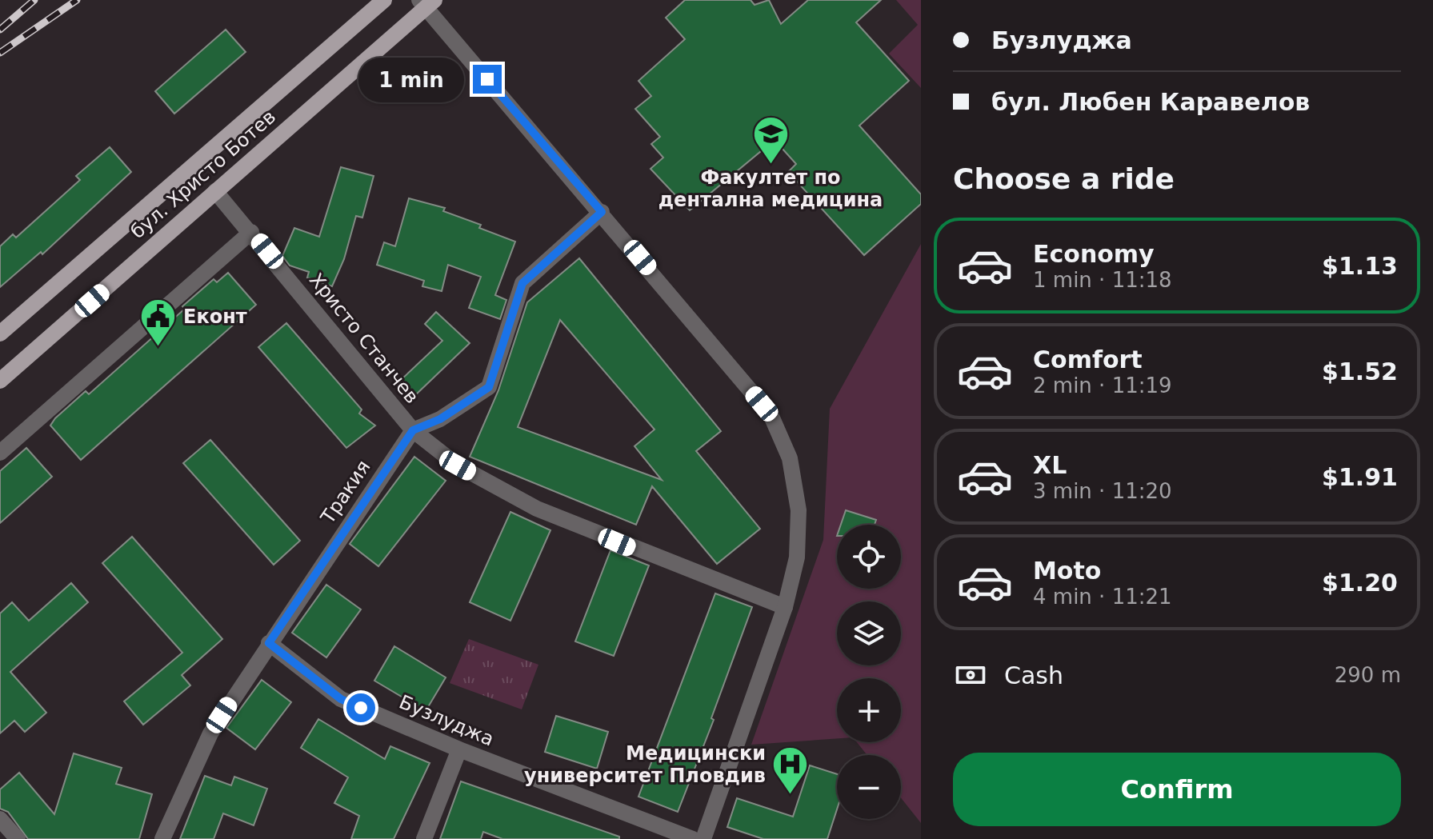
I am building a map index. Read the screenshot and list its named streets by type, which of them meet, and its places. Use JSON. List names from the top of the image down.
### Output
{
  "streets": {
    "main road": ["бул. Христо Ботев"],
    "street": ["Христо Станчев", "Тракия", "Бузлуджа"]
  },
  "crossings": [
    ["бул. Христо Ботев", "Христо Станчев"],
    ["Христо Станчев", "Тракия"],
    ["Тракия", "Бузлуджа"]
  ],
  "places": {
    "school or university": ["Факултет по дентална медицина"],
    "public building": ["Еконт"],
    "hospital": ["Медицински университет Пловдив"]
  },
  "page": {
    "banner": ["Бузлуджа", "бул. Любен Каравелов"],
    "bubble": "1 min",
    "heading": "Choose a ride",
    "list": [
      {
        "name": "Economy",
        "note": "1 min · 11:18",
        "value": "$1.13"
      },
      {
        "name": "Comfort",
        "note": "2 min · 11:19",
        "value": "$1.52"
      },
      {
        "name": "XL",
        "note": "3 min · 11:20",
        "value": "$1.91"
      },
      {
        "name": "Moto",
        "note": "4 min · 11:21",
        "value": "$1.20"
      }
    ],
    "map_buttons": ["+", "−"],
    "pay": ["Cash", "290 m"],
    "buttons": "Confirm"
  }
}
